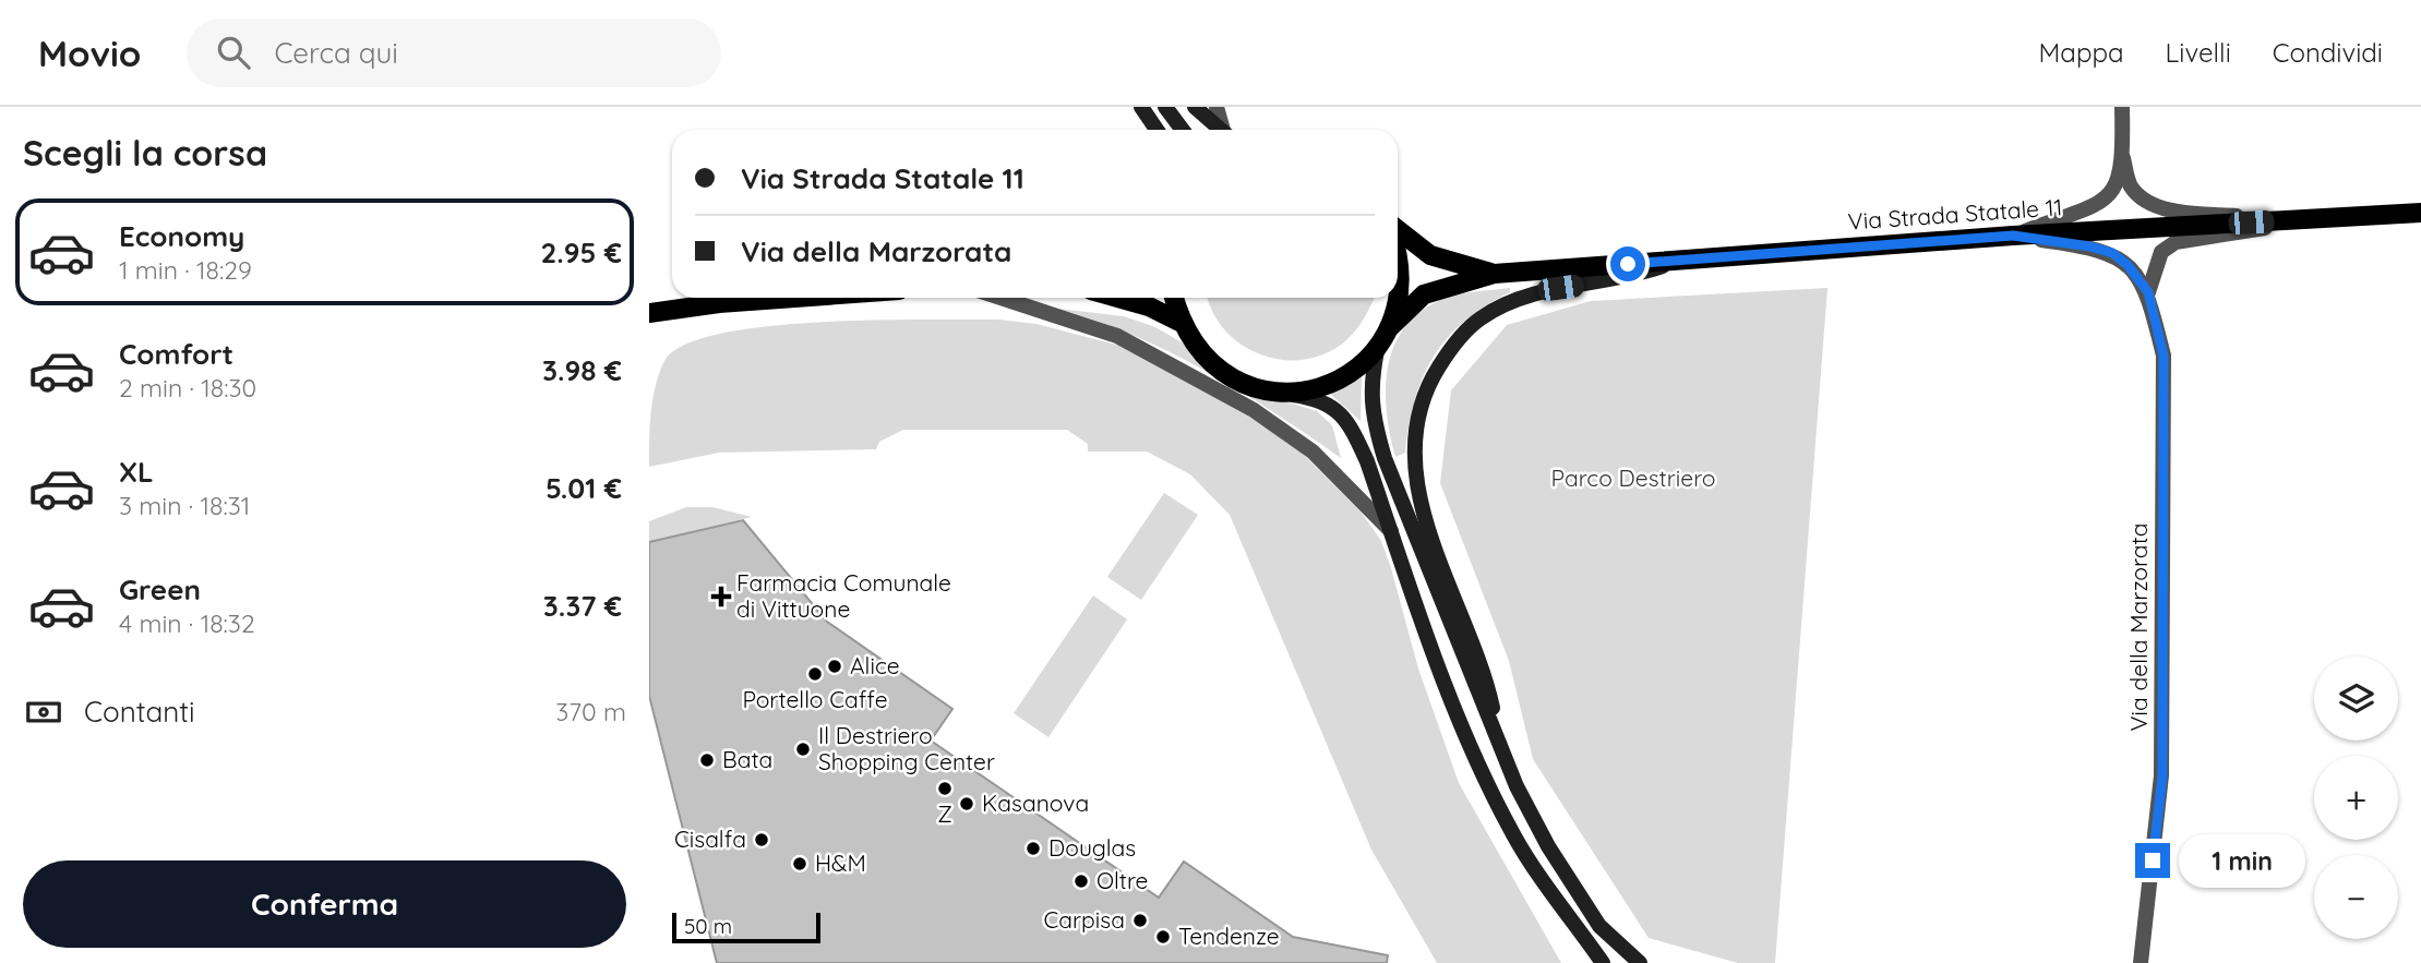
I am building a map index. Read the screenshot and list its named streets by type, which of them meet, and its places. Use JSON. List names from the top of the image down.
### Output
{
  "streets": {
    "main road": ["Via Strada Statale 11"],
    "street": ["Via della Marzorata"]
  },
  "crossings": [
    ["Via Strada Statale 11", "Via della Marzorata"]
  ],
  "parks": ["Parco Destriero"],
  "places": {
    "health": ["Farmacia Comunale di Vittuone"],
    "other": [
      "Alice",
      "Portello Caffe",
      "Il Destriero Shopping Center",
      "Bata",
      "Z",
      "Kasanova",
      "Cisalfa",
      "Douglas",
      "H&M",
      "Oltre",
      "Carpisa",
      "Tendenze"
    ]
  },
  "scale_bar": "50 m",
  "page": {
    "header": "Movio",
    "search": "Cerca qui",
    "nav": ["Mappa", "Livelli", "Condividi"],
    "heading": "Scegli la corsa",
    "banner": ["Via Strada Statale 11", "Via della Marzorata"],
    "list": [
      {
        "name": "Economy",
        "note": "1 min · 18:29",
        "value": "2.95 €"
      },
      {
        "name": "Comfort",
        "note": "2 min · 18:30",
        "value": "3.98 €"
      },
      {
        "name": "XL",
        "note": "3 min · 18:31",
        "value": "5.01 €"
      },
      {
        "name": "Green",
        "note": "4 min · 18:32",
        "value": "3.37 €"
      }
    ],
    "map_buttons": ["+", "−"],
    "pay": ["Contanti", "370 m"],
    "bubble": "1 min",
    "buttons": "Conferma",
    "scale": "50 m"
  }
}
